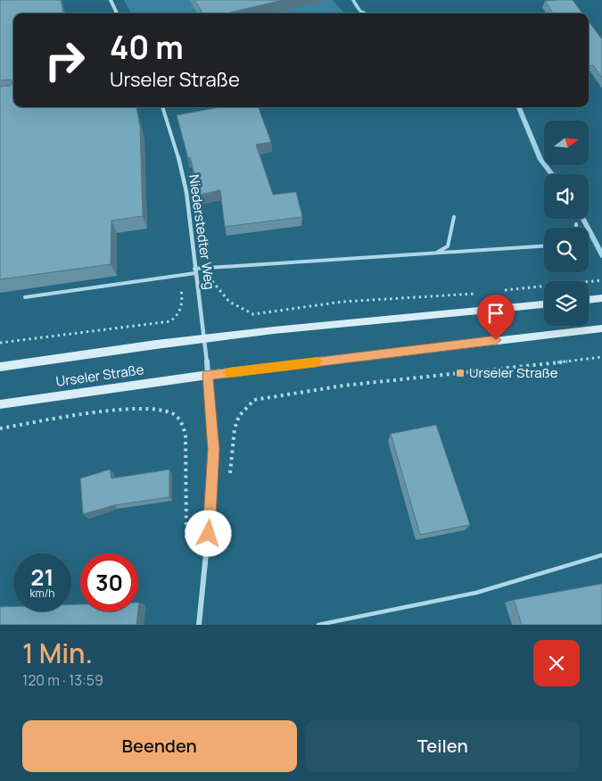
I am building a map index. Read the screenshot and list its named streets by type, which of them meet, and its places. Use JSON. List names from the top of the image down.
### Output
{
  "streets": {
    "street": ["Niederstedter Weg", "Urseler Straße"]
  },
  "crossings": [
    ["Niederstedter Weg", "Urseler Straße"]
  ],
  "places": {
    "transit": ["Urseler Straße"]
  },
  "north": "right",
  "page": {
    "turn": ["40 m", "Urseler Straße"],
    "speed": "21 km/h",
    "limit": "30",
    "heading": ["1 Min.", "120 m · 13:59"],
    "buttons": ["Beenden", "Teilen"]
  }
}
